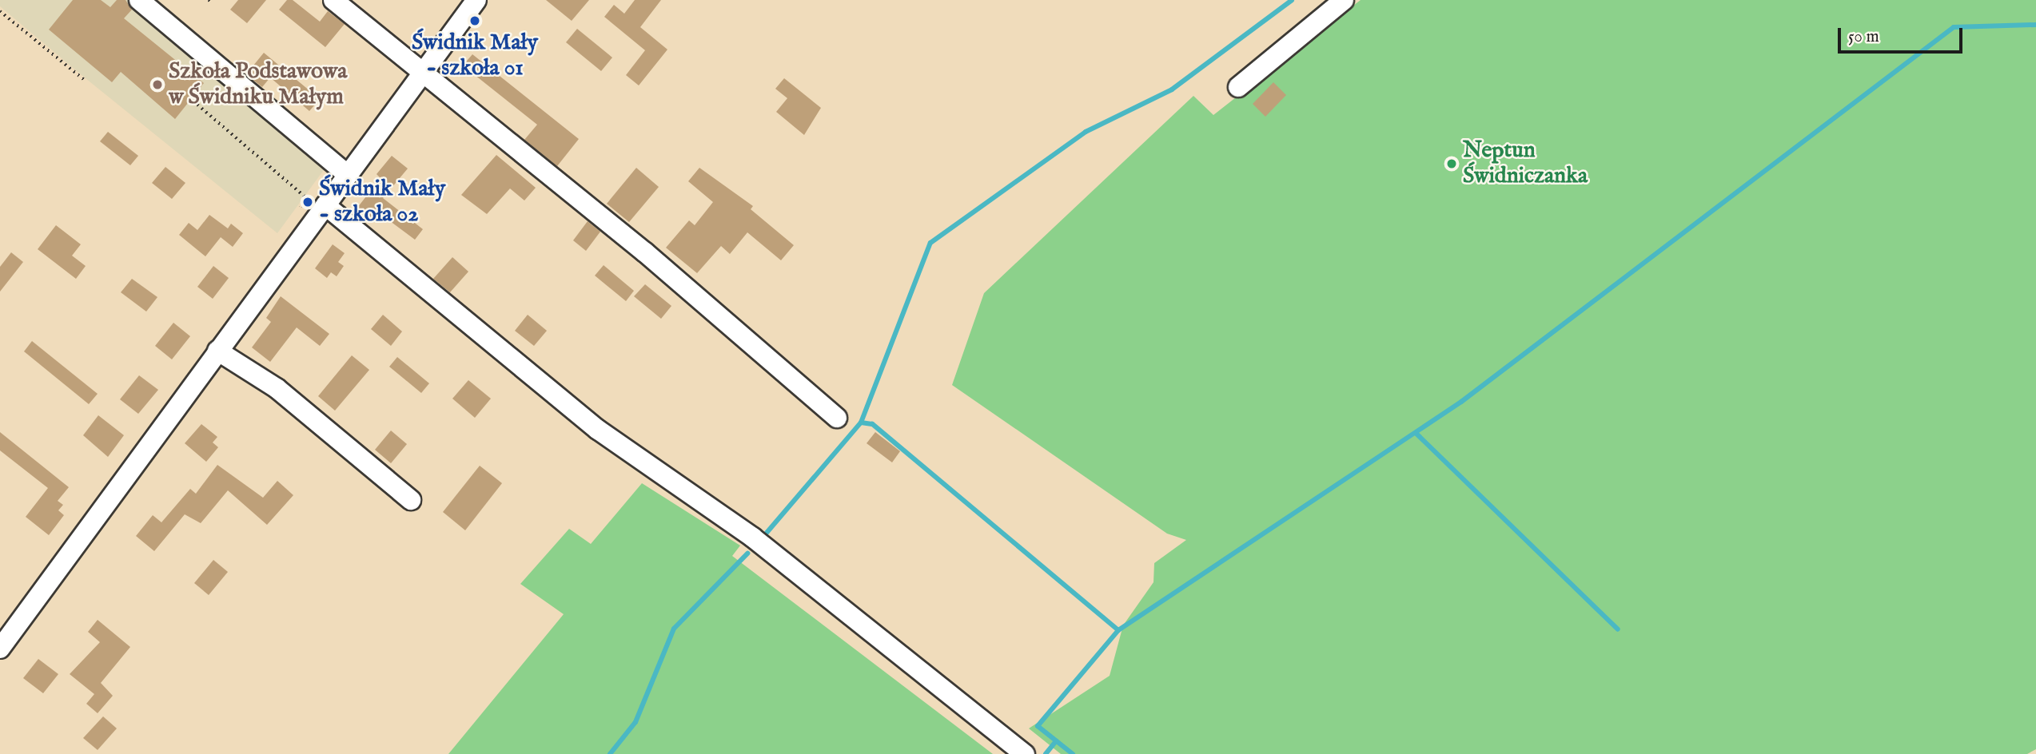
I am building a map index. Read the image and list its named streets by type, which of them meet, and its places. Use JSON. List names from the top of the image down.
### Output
{
  "places": [
    "Świdnik Mały - szkoła 01",
    "Szkoła Podstawowa w Świdniku Małym",
    "Neptun Świdniczanka",
    "Świdnik Mały - szkoła 02"
  ],
  "scale_bar": "50 m"
}
